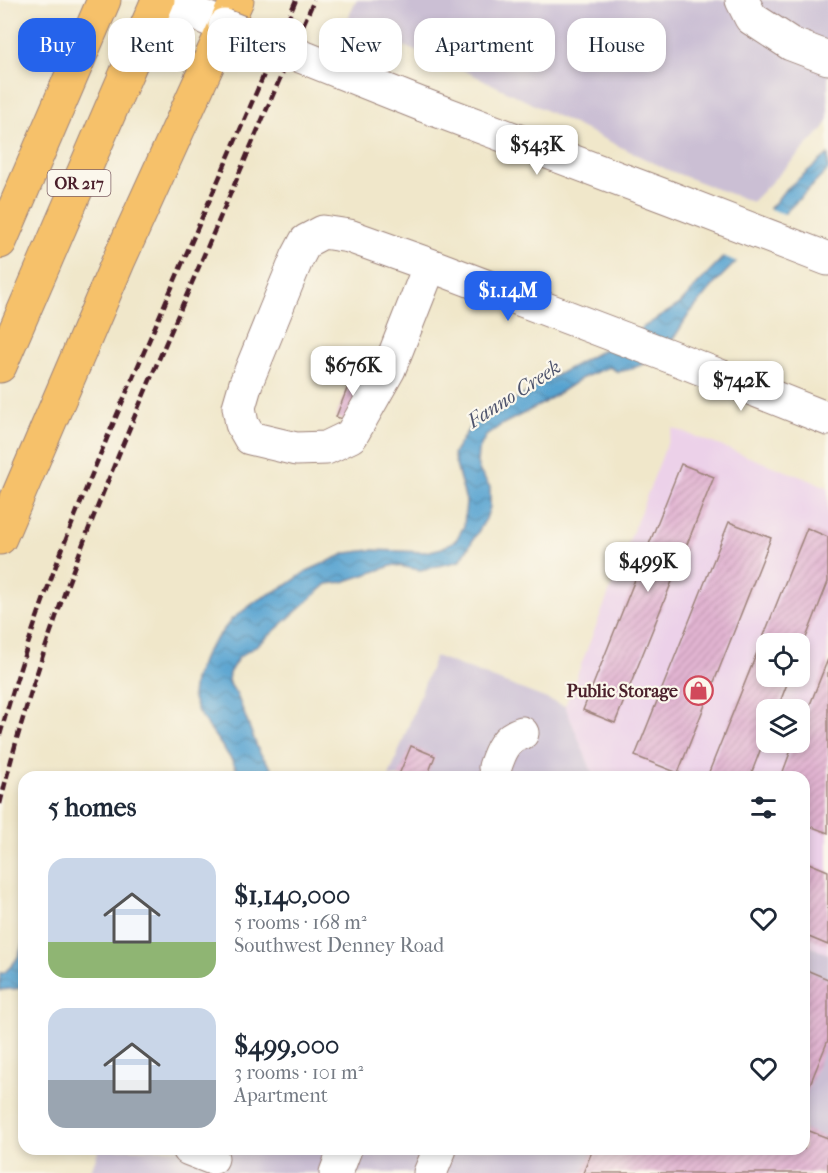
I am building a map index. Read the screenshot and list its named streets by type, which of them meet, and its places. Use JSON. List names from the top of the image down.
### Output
{
  "streets": {
    "highway": ["OR 217"]
  },
  "water": ["Fanno Creek"],
  "places": {
    "shop": ["Public Storage"]
  },
  "page": {
    "chip": [
      "Buy",
      "Rent",
      "Filters",
      "New",
      "Apartment",
      "House"
    ],
    "price": [
      "$543K",
      "$1.14M",
      "$676K",
      "$742K",
      "$499K"
    ],
    "heading": "5 homes",
    "list": [
      {
        "name": "$1,140,000",
        "note": "5 rooms · 168 m² · Southwest Denney Road"
      },
      {
        "name": "$499,000",
        "note": "3 rooms · 101 m² · Apartment"
      }
    ]
  }
}
